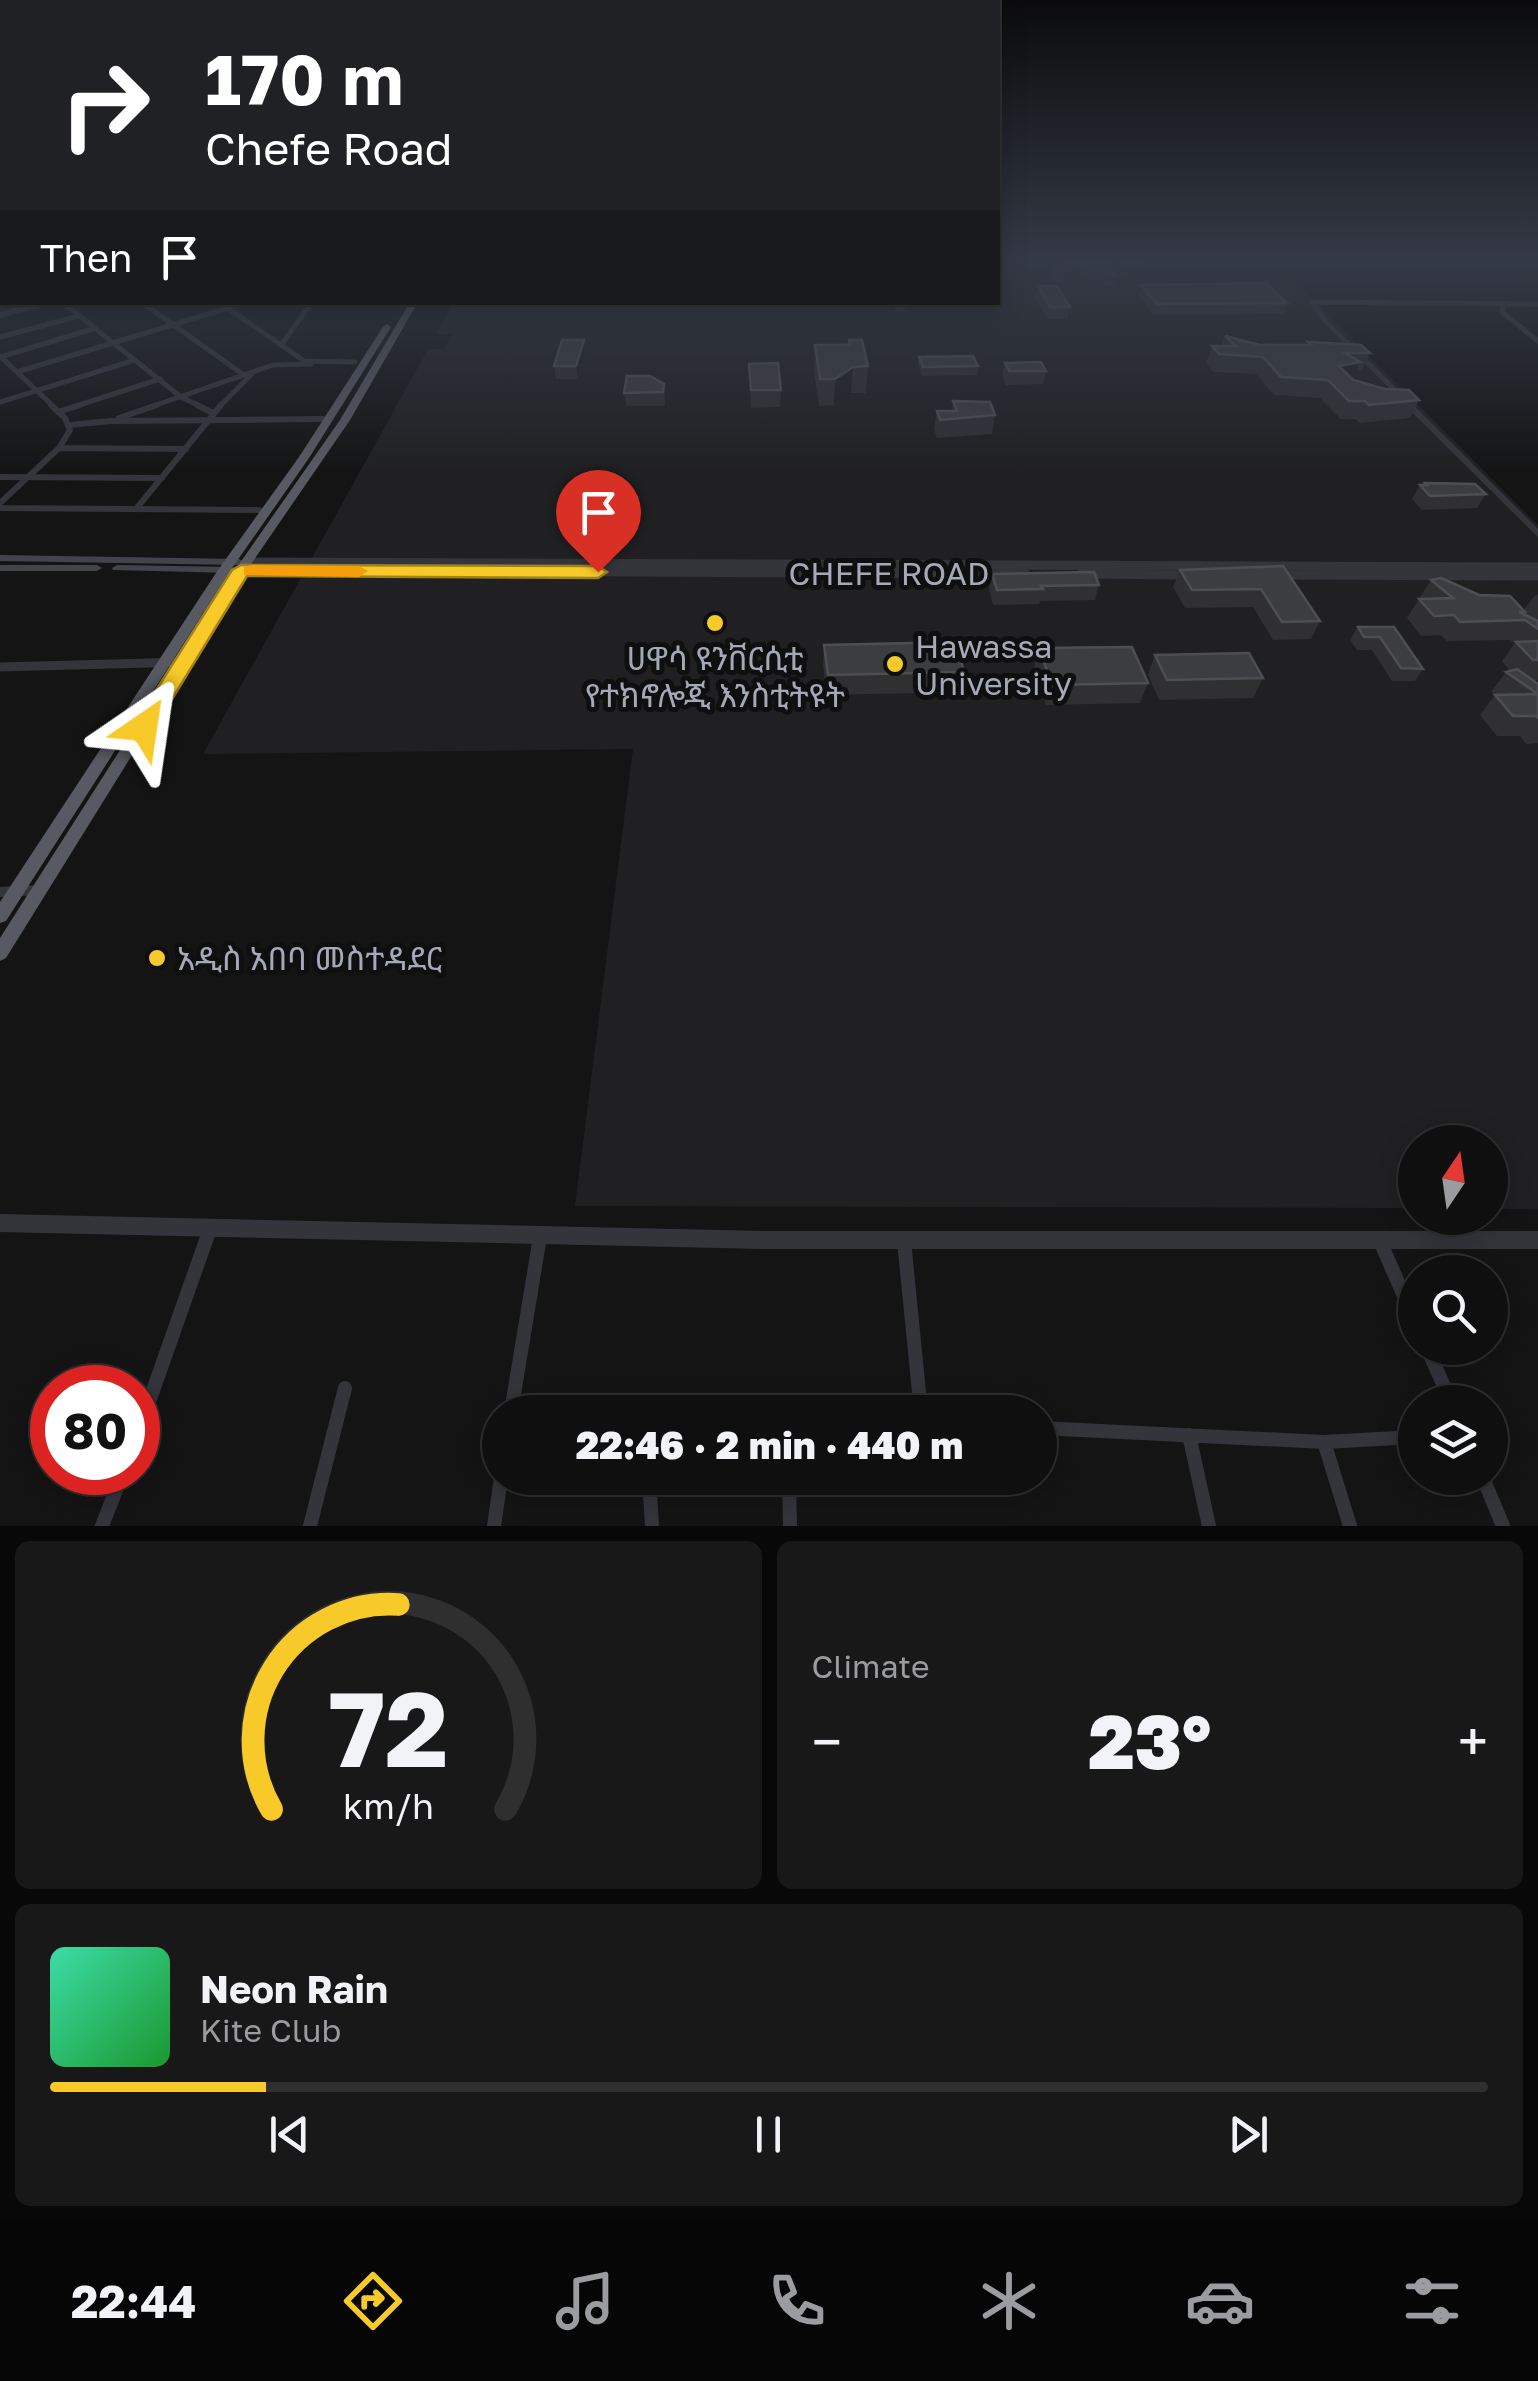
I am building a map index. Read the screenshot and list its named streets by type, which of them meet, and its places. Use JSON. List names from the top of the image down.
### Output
{
  "streets": {
    "street": ["CHEFE ROAD"]
  },
  "places": ["ሀዋሳ ዩንቨርሲቲ የተክኖሎጂ እንስቲትዩት", "Hawassa University", "አዲስ አበባ መስተዳደር"],
  "north": "top",
  "page": {
    "turn": ["170 m", "Chefe Road"],
    "then": "Then",
    "limit": "80",
    "trip": "22:46 · 2 min · 440 m",
    "tile": "Climate",
    "heat": ["−", "23°", "+"],
    "song": ["Neon Rain", "Kite Club"],
    "tabs": "22:44",
    "gauge": ["72", "km/h"]
  }
}
